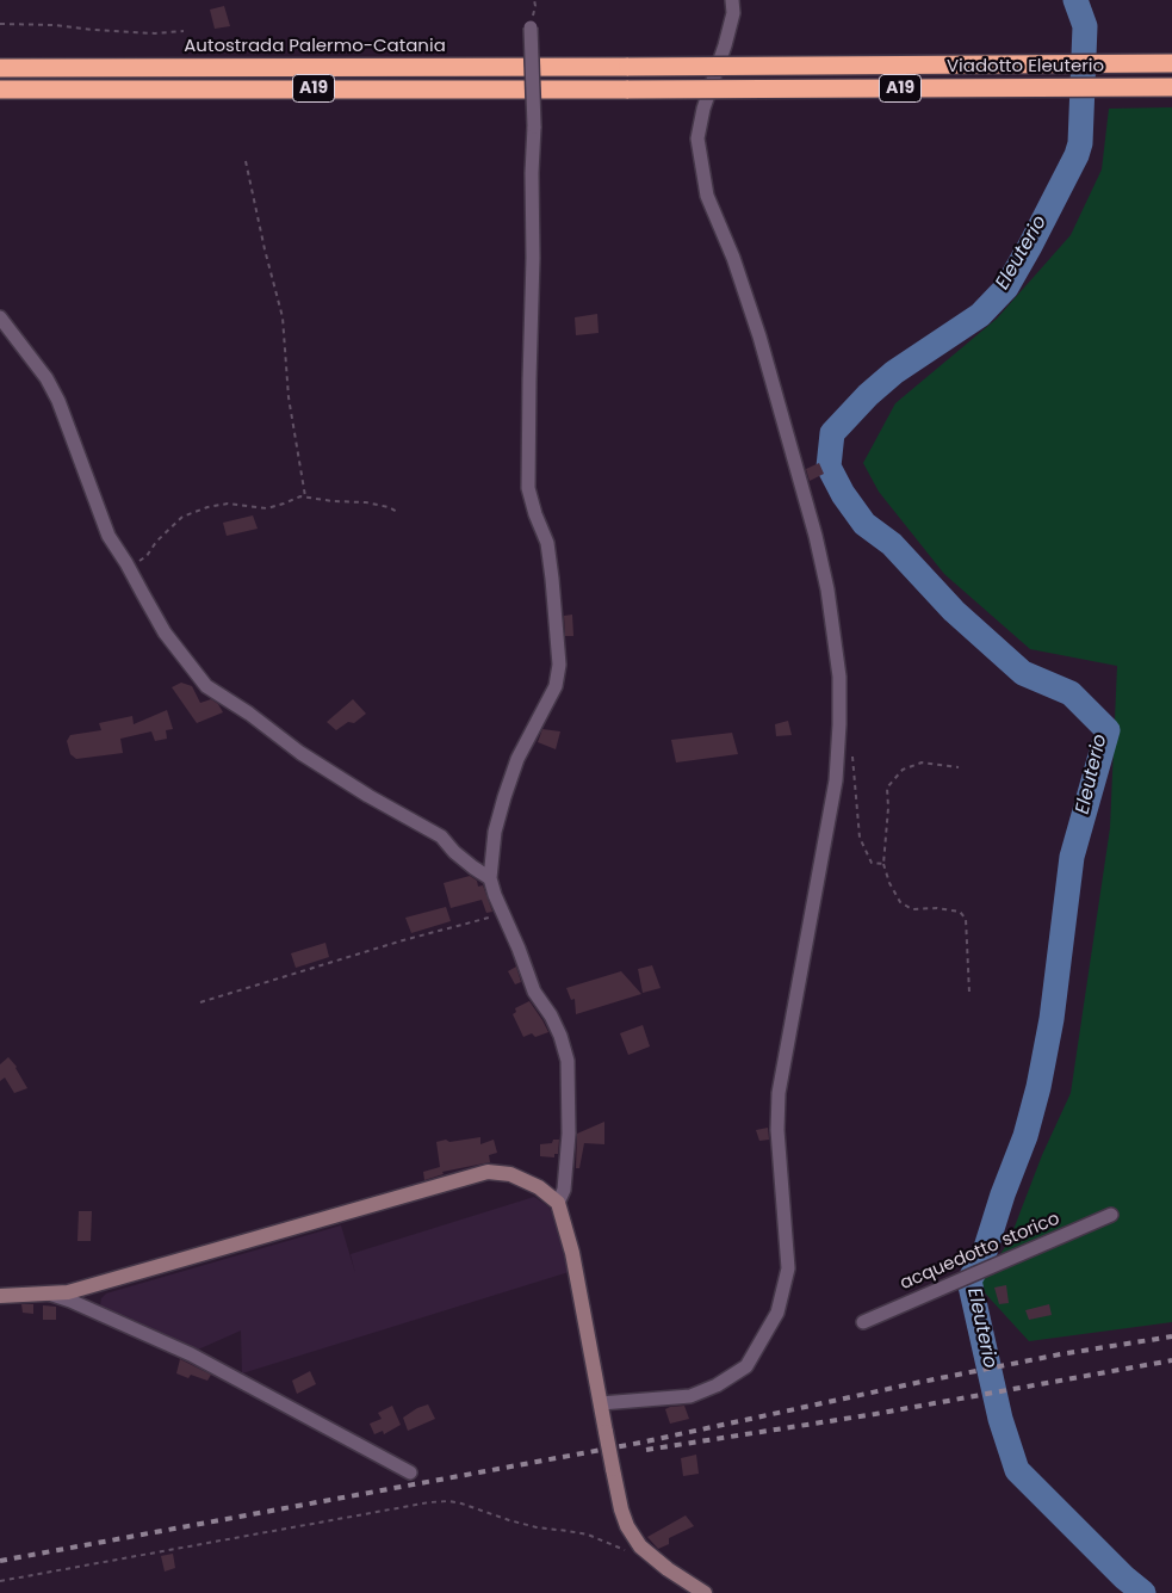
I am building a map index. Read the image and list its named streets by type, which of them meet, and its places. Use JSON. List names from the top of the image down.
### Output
{
  "streets": {
    "highway": ["Autostrada Palermo-Catania", "Viadotto Eleuterio", "A19"],
    "street": ["acquedotto storico"]
  },
  "crossings": [
    ["Autostrada Palermo-Catania", "Viadotto Eleuterio"]
  ],
  "water": ["Eleuterio"]
}
